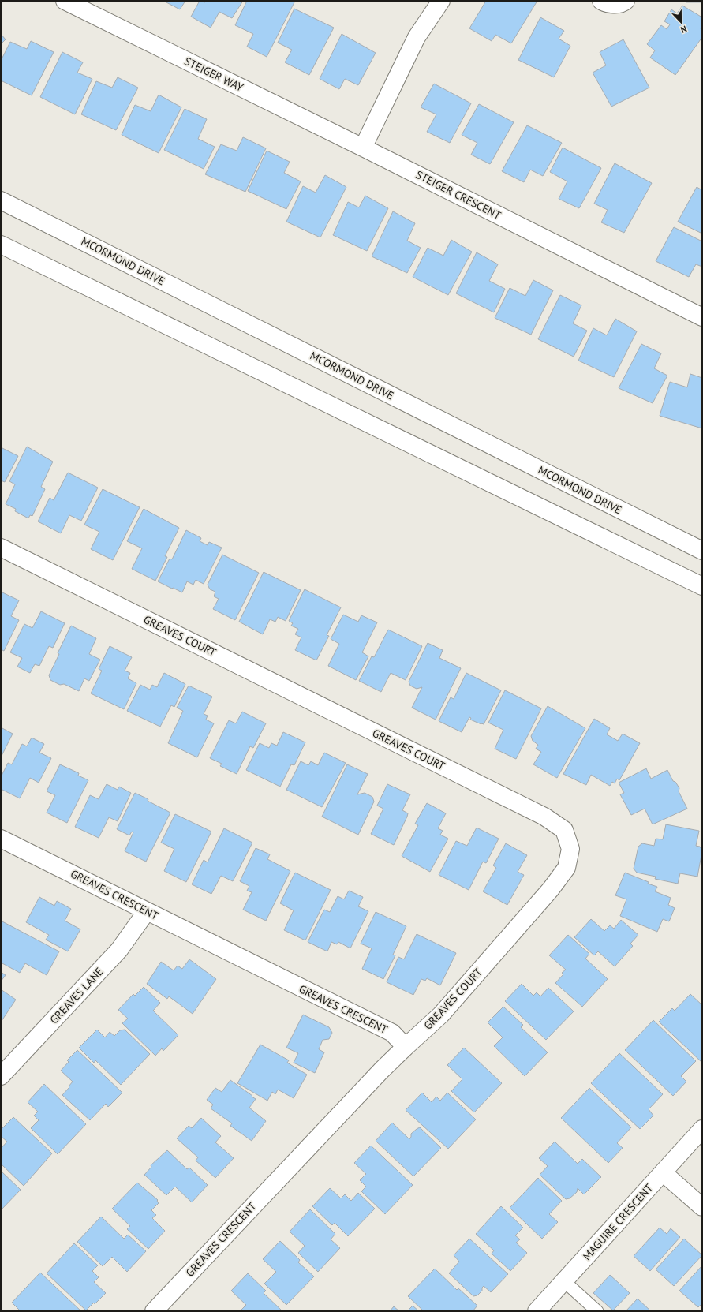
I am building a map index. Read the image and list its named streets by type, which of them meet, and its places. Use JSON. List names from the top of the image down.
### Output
{
  "streets": {
    "street": [
      "STEIGER WAY",
      "STEIGER CRESCENT",
      "MCORMOND DRIVE",
      "GREAVES COURT",
      "GREAVES CRESCENT",
      "GREAVES LANE",
      "MAGUIRE CRESCENT"
    ]
  },
  "crossings": [
    ["STEIGER WAY", "STEIGER CRESCENT"],
    ["GREAVES COURT", "GREAVES CRESCENT"],
    ["GREAVES CRESCENT", "GREAVES LANE"]
  ],
  "north": "bottom"
}
